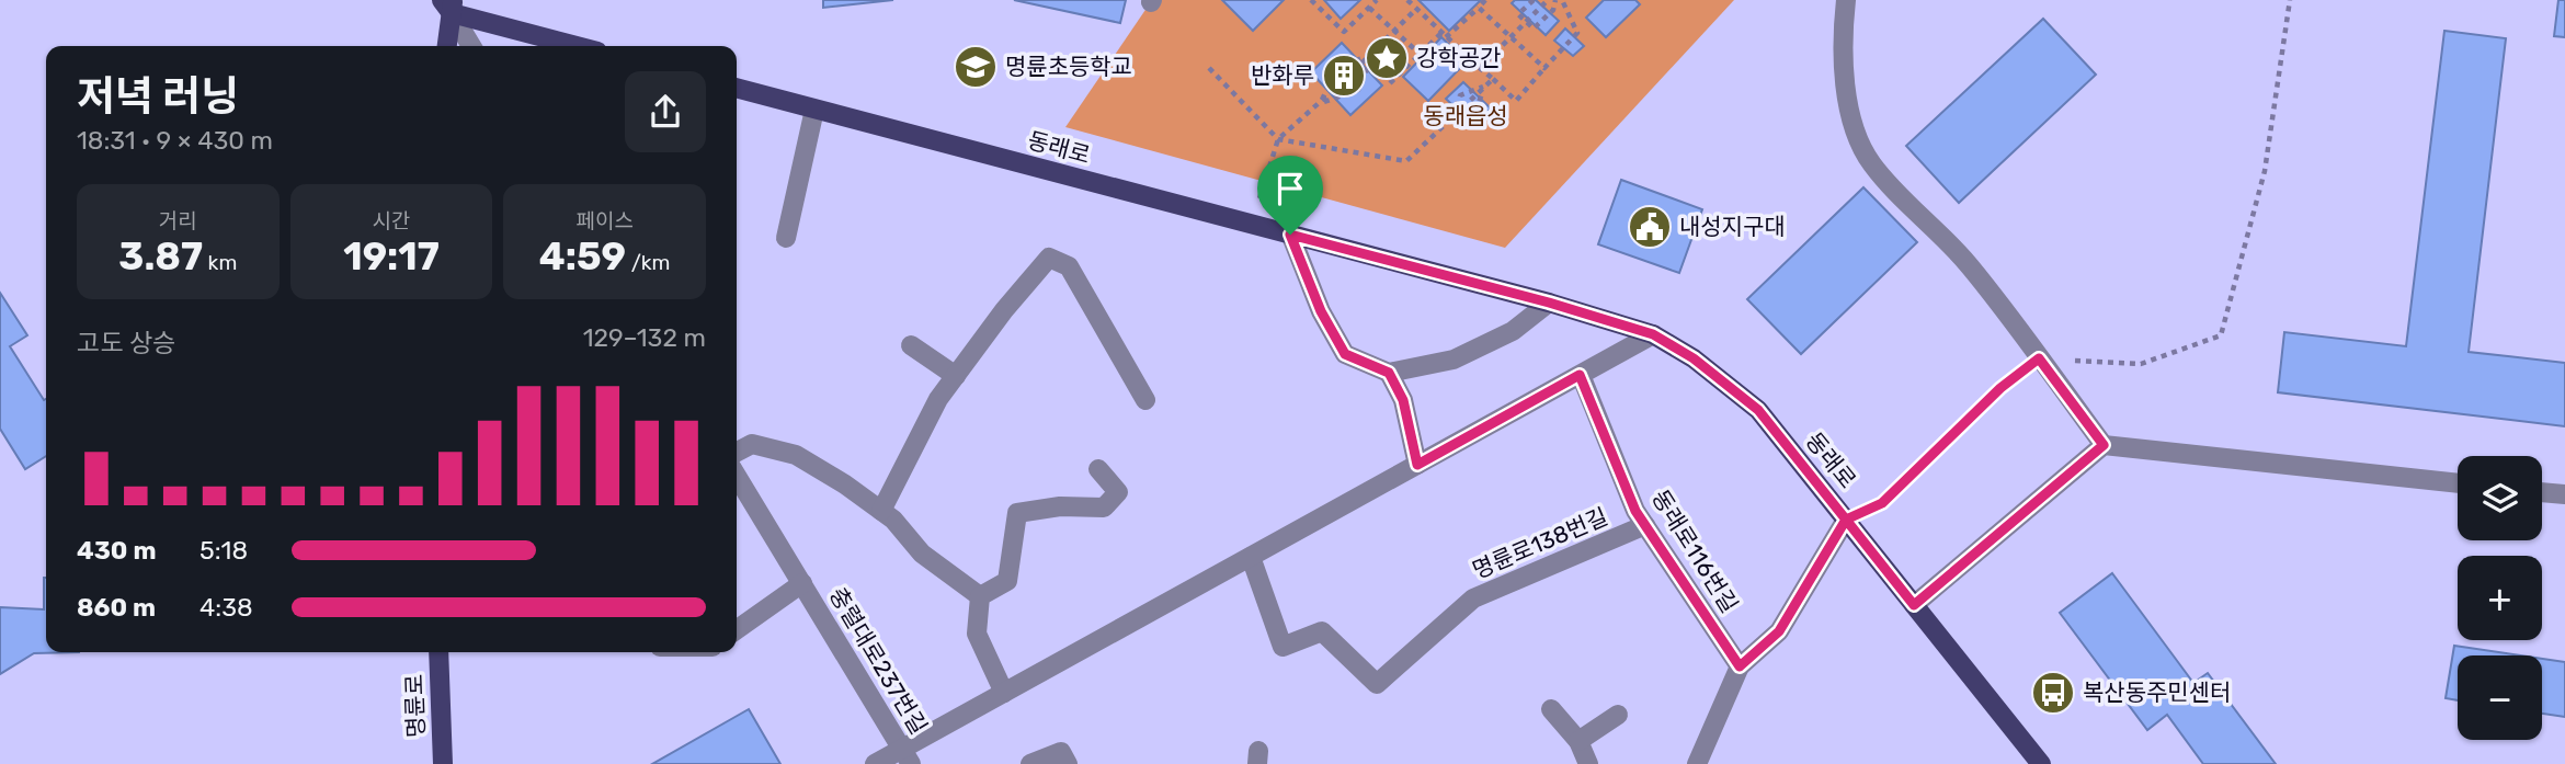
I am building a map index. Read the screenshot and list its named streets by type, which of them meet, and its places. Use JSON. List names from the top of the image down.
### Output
{
  "streets": {
    "main road": ["동래로", "명륜로"],
    "street": ["명륜로138번길", "동래로116번길", "충렬대로237번길"]
  },
  "crossings": [
    ["명륜로138번길", "동래로116번길"]
  ],
  "parks": ["동래읍성"],
  "places": {
    "place": ["강학공간"],
    "school or university": ["명륜초등학교"],
    "building": ["반화루"],
    "public building": ["내성지구대"],
    "bus stop": ["복산동주민센터"]
  },
  "page": {
    "heading": ["저녁 러닝", "18:31 · 9 × 430 m"],
    "stats": [
      ["거리", "3.87 km"],
      ["시간", "19:17"],
      ["페이스", "4:59 /km"]
    ],
    "chart": ["고도 상승", "129–132 m"],
    "map_buttons": ["+", "−"],
    "list": [
      {
        "name": "430 m",
        "note": "5:18"
      },
      {
        "name": "860 m",
        "note": "4:38"
      }
    ]
  }
}
